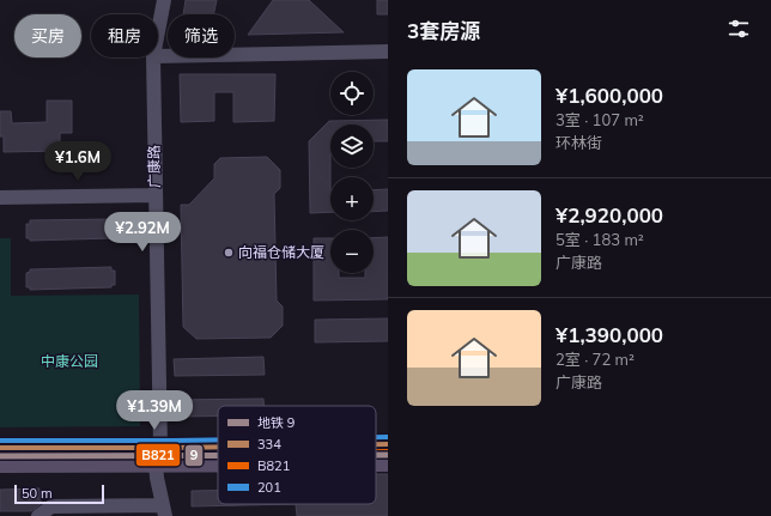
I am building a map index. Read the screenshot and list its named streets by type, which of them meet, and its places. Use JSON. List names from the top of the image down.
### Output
{
  "streets": {
    "street": ["广康路"]
  },
  "parks": ["中康公园"],
  "places": ["向福仓储大厦"],
  "lines": [
    "transit line 201",
    "transit line 334",
    "transit line B821",
    "metro line 9"
  ],
  "legend": [
    "地铁 9",
    "334",
    "B821",
    "201"
  ],
  "scale_bar": "50 m",
  "page": {
    "heading": "3套房源",
    "chip": ["买房", "租房", "筛选"],
    "list": [
      {
        "name": "¥1,600,000",
        "note": "3室 · 107 m² · 环林街"
      },
      {
        "name": "¥2,920,000",
        "note": "5室 · 183 m² · 广康路"
      },
      {
        "name": "¥1,390,000",
        "note": "2室 · 72 m² · 广康路"
      }
    ],
    "map_buttons": ["+", "−"],
    "price": ["¥1.6M", "¥2.92M", "¥1.39M"],
    "scale": "50 m"
  }
}
